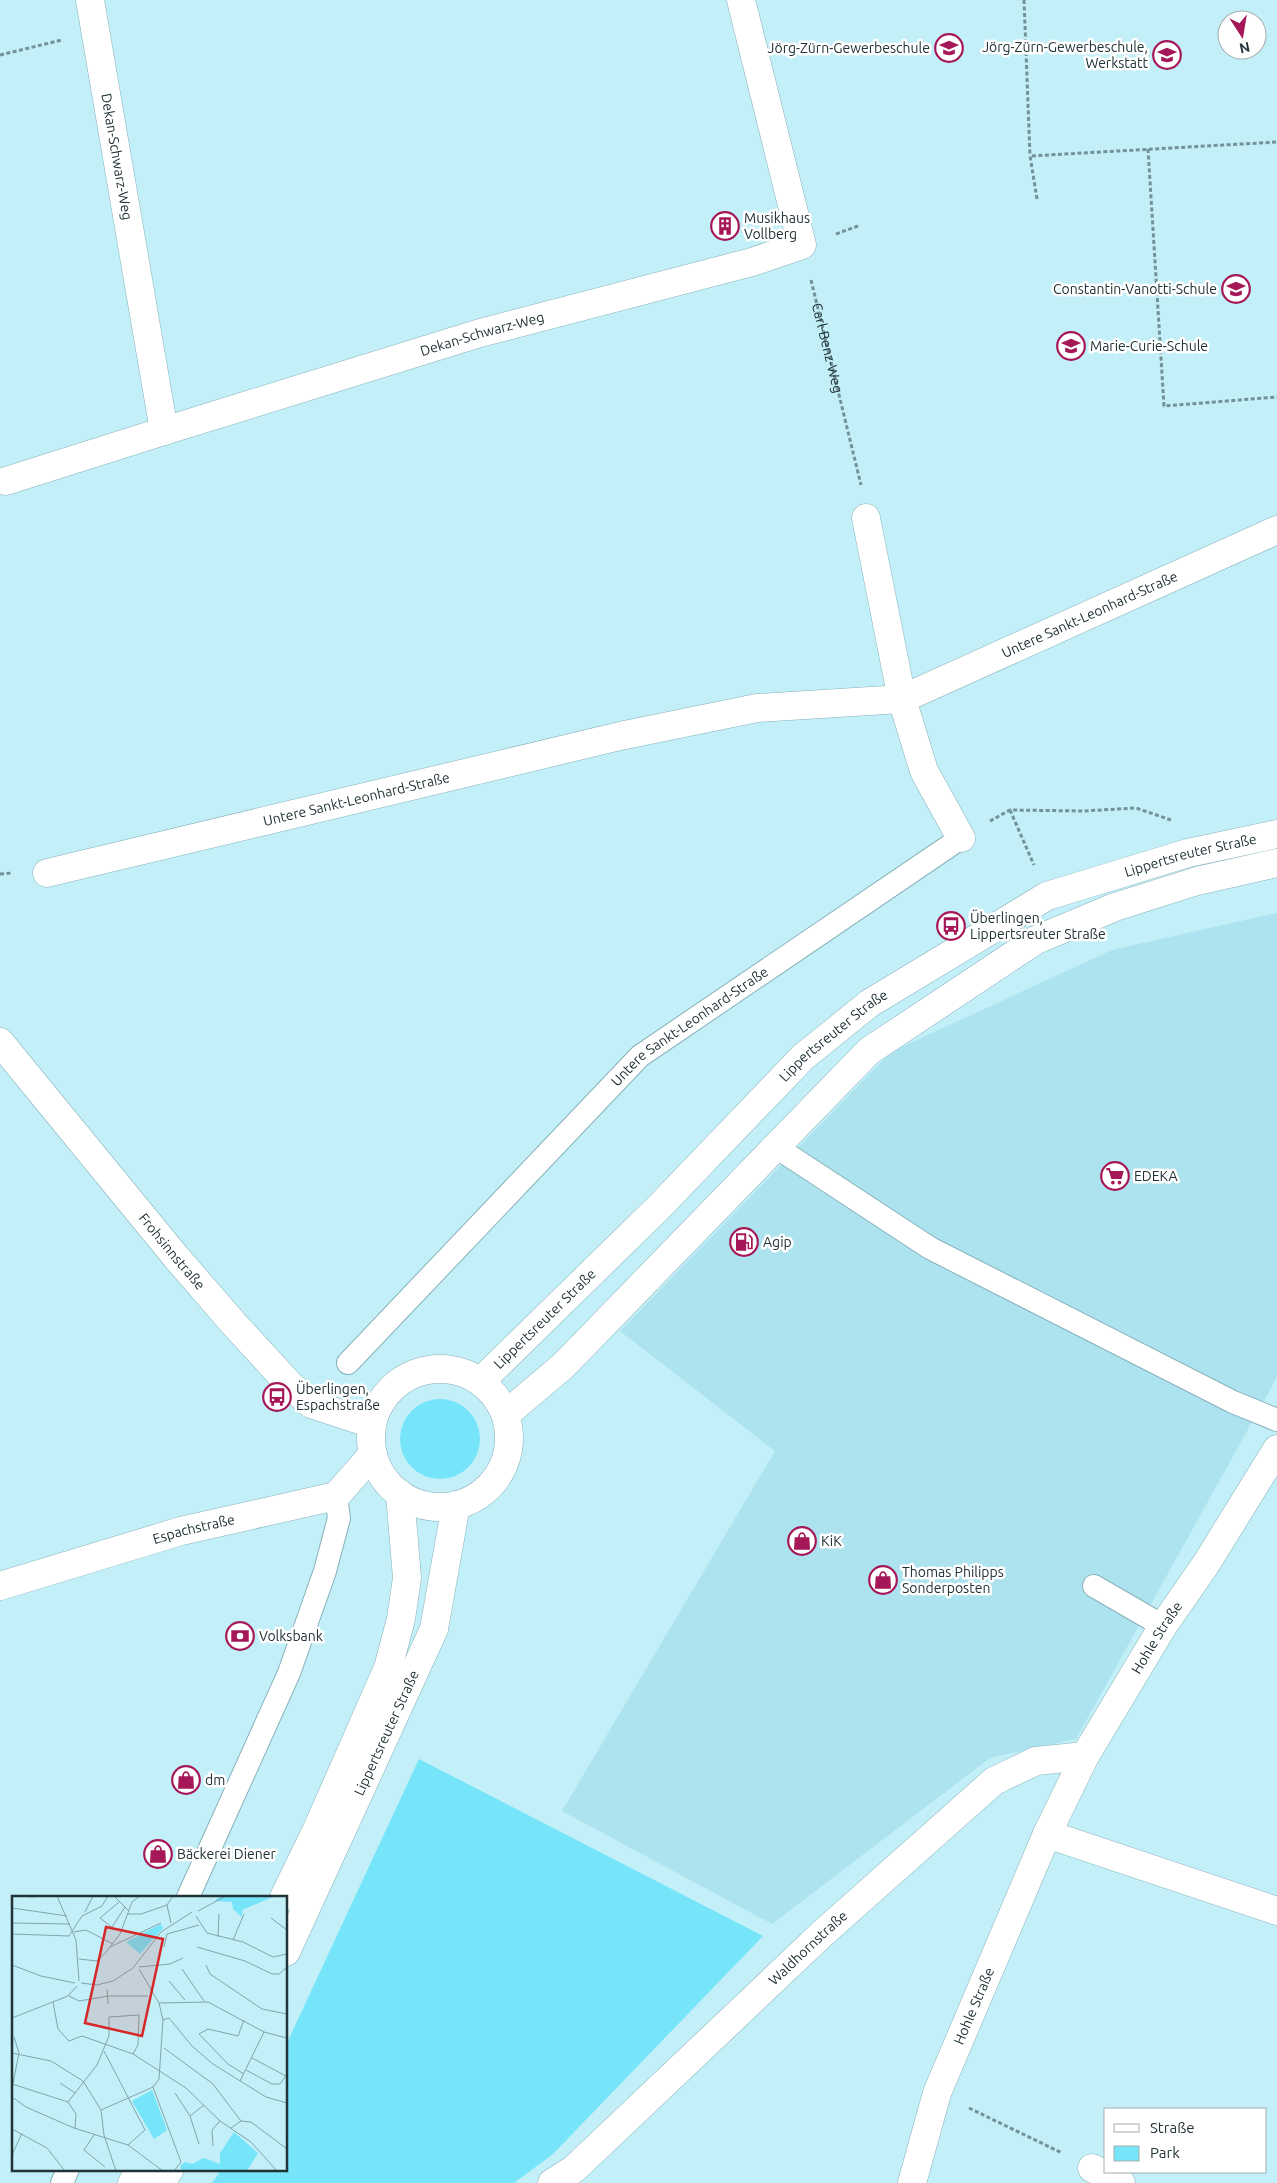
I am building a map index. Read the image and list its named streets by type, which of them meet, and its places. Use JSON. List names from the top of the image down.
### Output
{
  "streets": {
    "street": [
      "Dekan-Schwarz-Weg",
      "Untere Sankt-Leonhard-Straße",
      "Lippertsreuter Straße",
      "Frohsinnstraße",
      "Espachstraße",
      "Hohle Straße",
      "Waldhornstraße"
    ],
    "path": ["Carl-Benz-Weg"]
  },
  "crossings": [
    ["Dekan-Schwarz-Weg", "Carl-Benz-Weg"],
    ["Lippertsreuter Straße", "Frohsinnstraße"],
    ["Hohle Straße", "Waldhornstraße"]
  ],
  "places": {
    "school or university": [
      "Jörg-Zürn-Gewerbeschule",
      "Jörg-Zürn-Gewerbeschule, Werkstatt",
      "Constantin-Vanotti-Schule",
      "Marie-Curie-Schule"
    ],
    "building": ["Musikhaus Vollberg"],
    "bus stop": ["Überlingen, Lippertsreuter Straße", "Überlingen, Espachstraße"],
    "supermarket": ["EDEKA"],
    "fuel station": ["Agip"],
    "shop": [
      "KiK",
      "Thomas Philipps Sonderposten",
      "dm",
      "Bäckerei Diener"
    ],
    "bank": ["Volksbank"]
  },
  "legend": ["Straße", "Park"],
  "north": "bottom"
}
